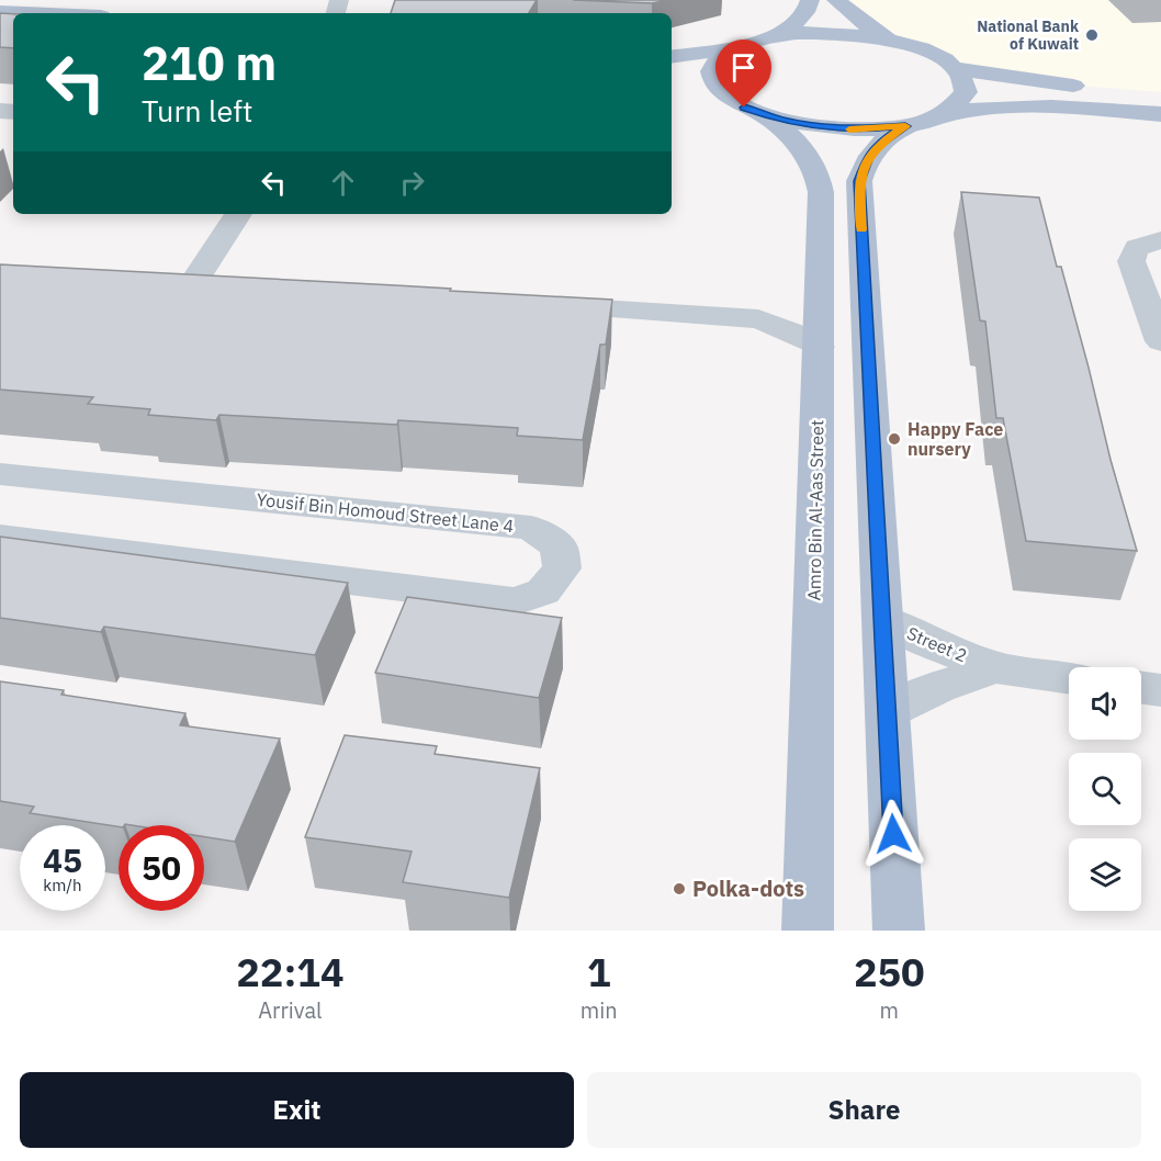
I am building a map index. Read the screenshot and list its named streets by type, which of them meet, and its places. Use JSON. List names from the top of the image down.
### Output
{
  "streets": {
    "main road": ["Amro Bin Al-Aas Street"],
    "street": ["Yousif Bin Homoud Street Lane 4", "Street 2"]
  },
  "places": ["National Bank of Kuwait", "Happy Face nursery", "Polka-dots"],
  "page": {
    "turn": ["210 m", "Turn left"],
    "speed": "45 km/h",
    "limit": "50",
    "eta": [
      "22:14",
      "Arrival",
      "1",
      "min",
      "250",
      "m"
    ],
    "buttons": ["Exit", "Share"]
  }
}
